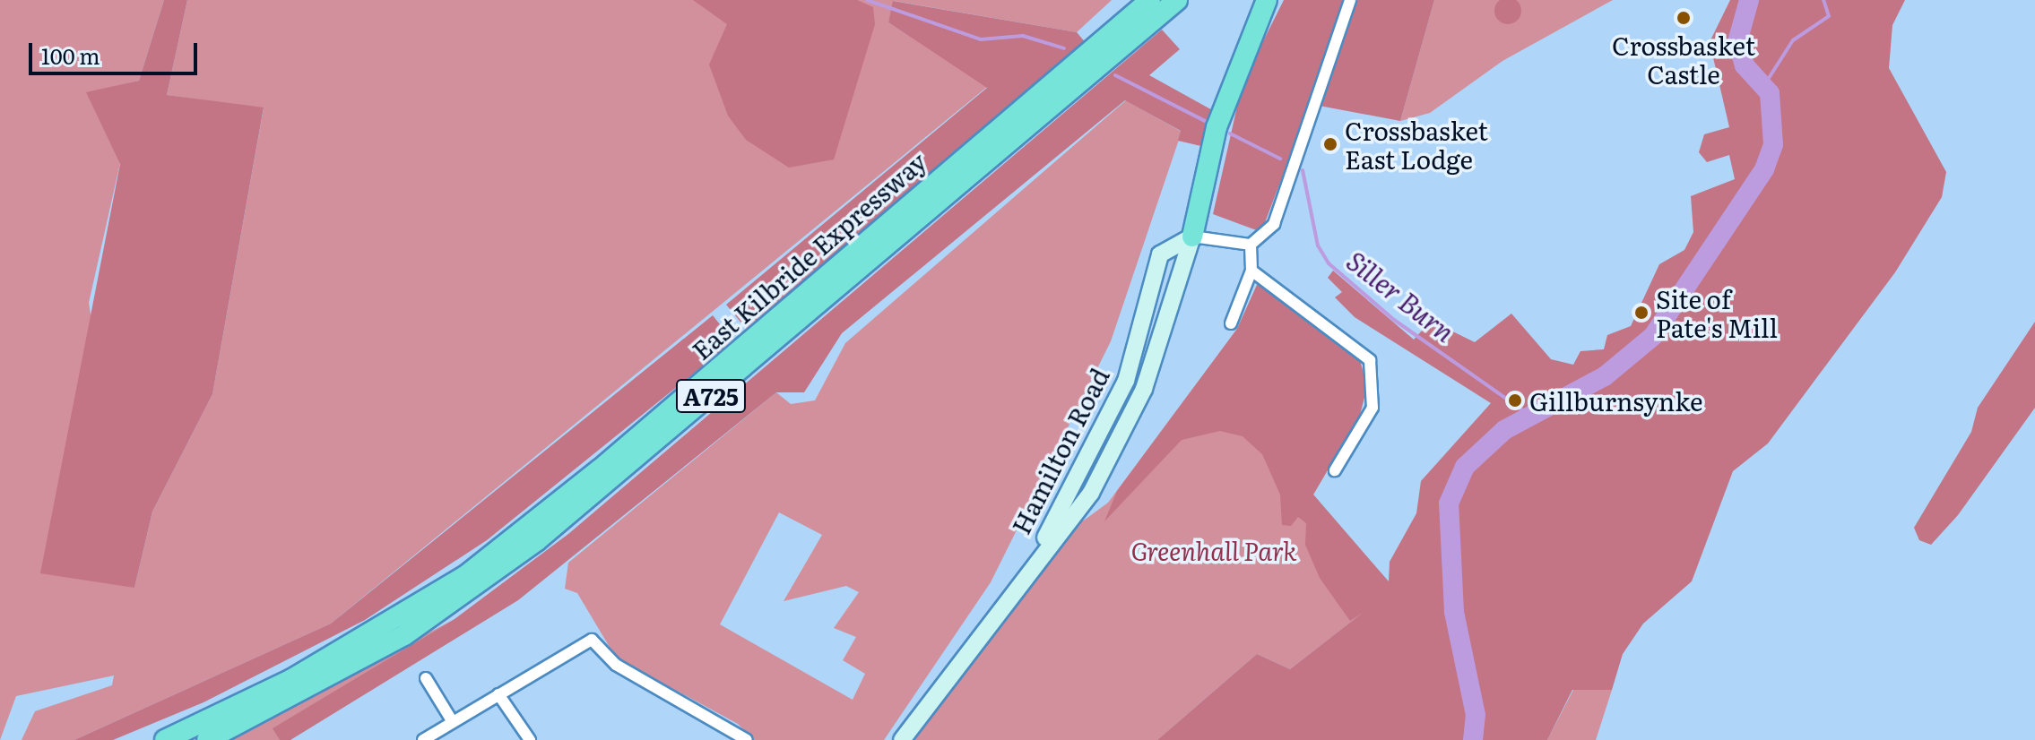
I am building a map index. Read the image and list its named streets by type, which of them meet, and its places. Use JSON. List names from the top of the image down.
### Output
{
  "streets": {
    "highway": ["East Kilbride Expressway", "A725"],
    "main road": ["Hamilton Road"]
  },
  "water": ["Siller Burn"],
  "parks": ["Greenhall Park"],
  "places": [
    "Crossbasket Castle",
    "Crossbasket East Lodge",
    "Site of Pate's Mill",
    "Gillburnsynke"
  ],
  "scale_bar": "100 m"
}
